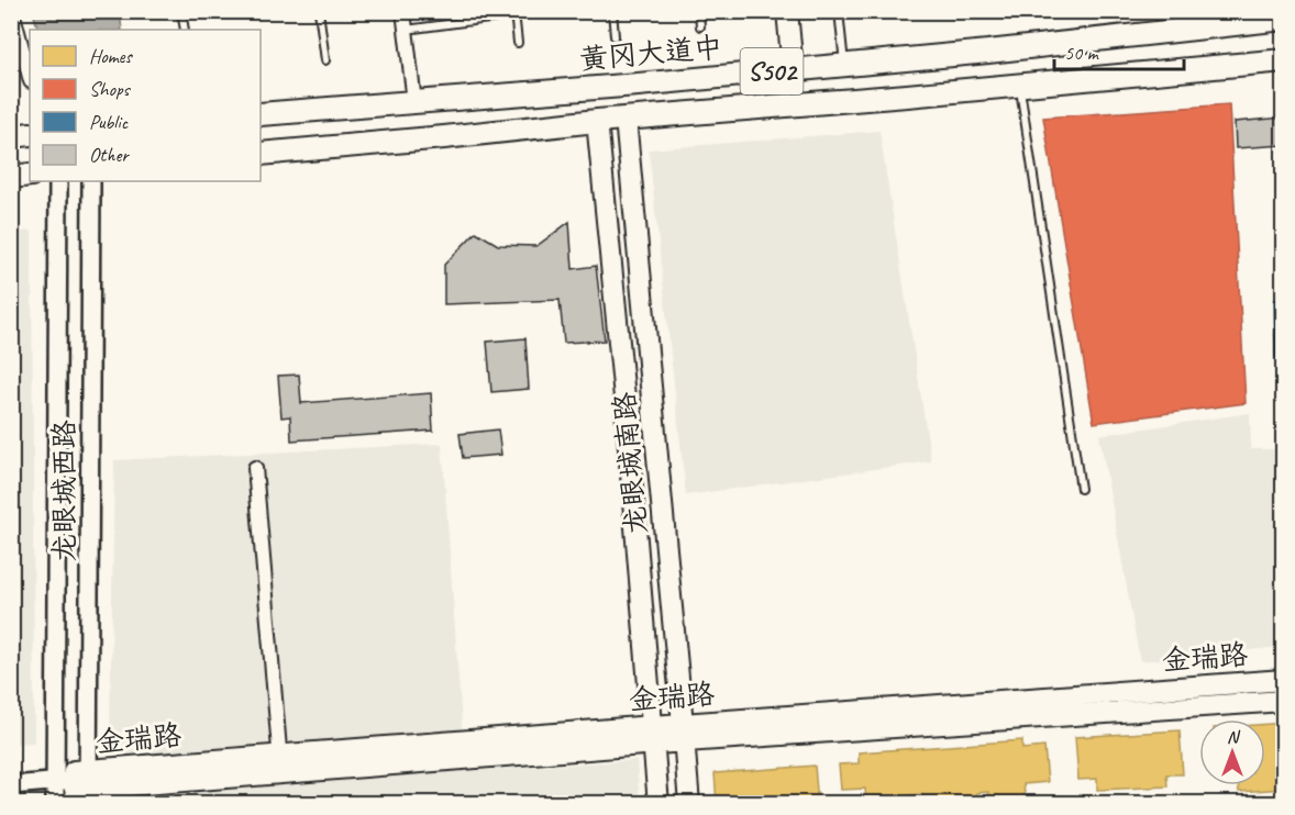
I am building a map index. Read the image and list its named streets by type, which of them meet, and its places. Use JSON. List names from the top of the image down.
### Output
{
  "streets": {
    "main road": [
      "黄冈大道中",
      "S502",
      "龙眼城南路",
      "金瑞路"
    ],
    "street": ["龙眼城西路"]
  },
  "crossings": [
    ["S502", "龙眼城南路"],
    ["龙眼城南路", "金瑞路"]
  ],
  "legend": [
    "Homes",
    "Shops",
    "Public",
    "Other"
  ],
  "scale_bar": "50 m",
  "north": "top"
}
